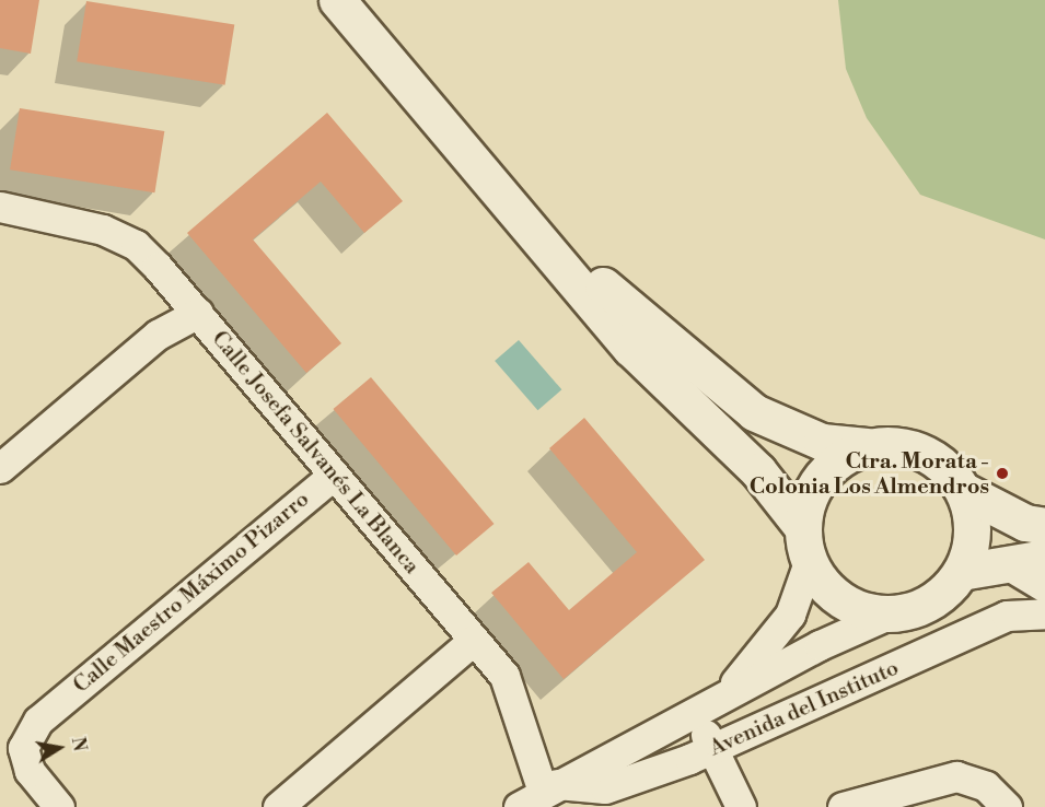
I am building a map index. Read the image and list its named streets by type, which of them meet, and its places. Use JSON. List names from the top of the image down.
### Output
{
  "streets": {
    "street": ["Calle Josefa Salvanés La Blanca", "Calle Maestro Máximo Pizarro", "Avenida del Instituto"]
  },
  "crossings": [
    ["Calle Josefa Salvanés La Blanca", "Calle Maestro Máximo Pizarro"],
    ["Calle Josefa Salvanés La Blanca", "Avenida del Instituto"]
  ],
  "places": ["Ctra. Morata - Colonia Los Almendros"],
  "north": "right"
}
